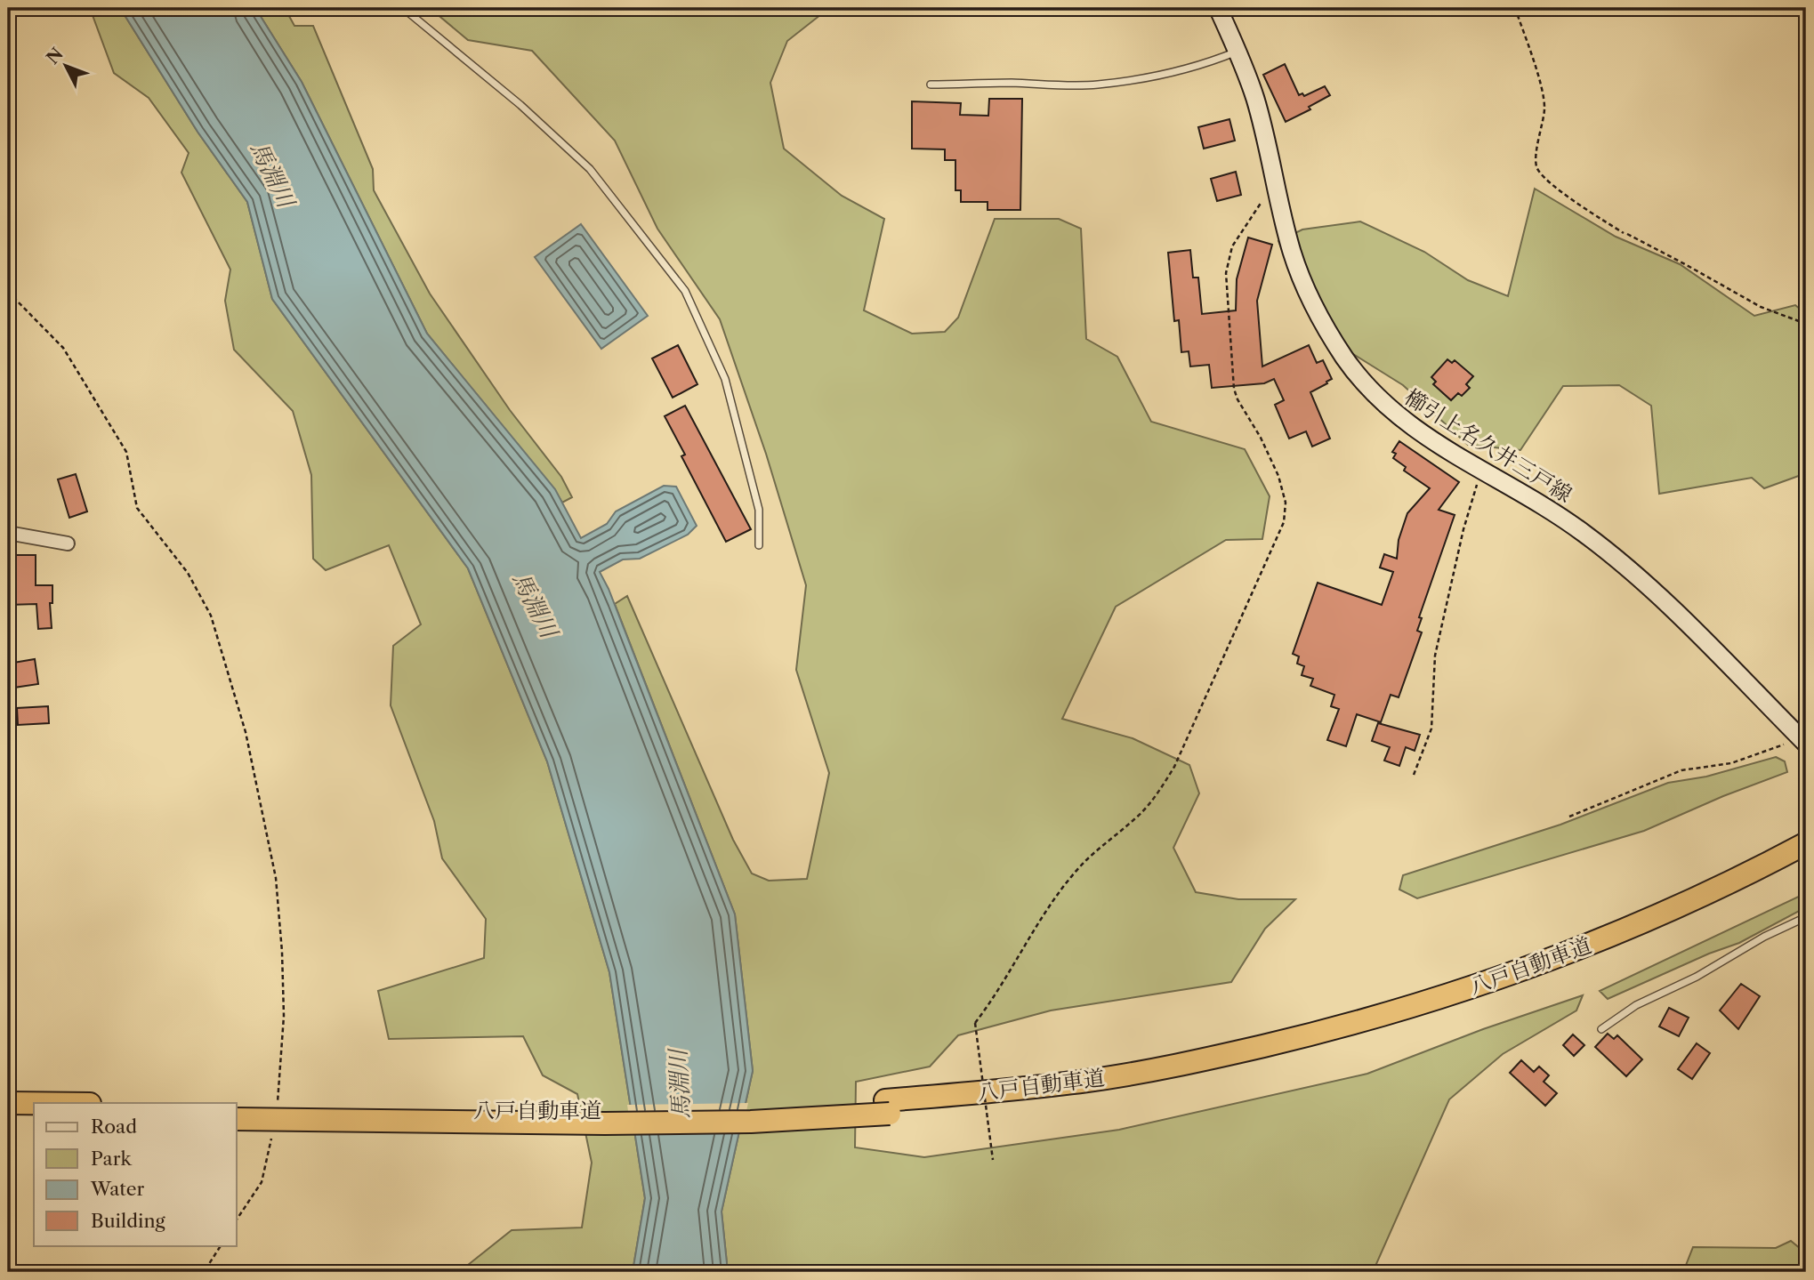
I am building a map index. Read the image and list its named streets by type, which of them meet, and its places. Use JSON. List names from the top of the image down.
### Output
{
  "streets": {
    "highway": ["八戸自動車道"],
    "main road": ["櫛引上名久井三戸線"]
  },
  "water": ["馬淵川"],
  "legend": [
    "Road",
    "Park",
    "Water",
    "Building"
  ],
  "north": "top left"
}
